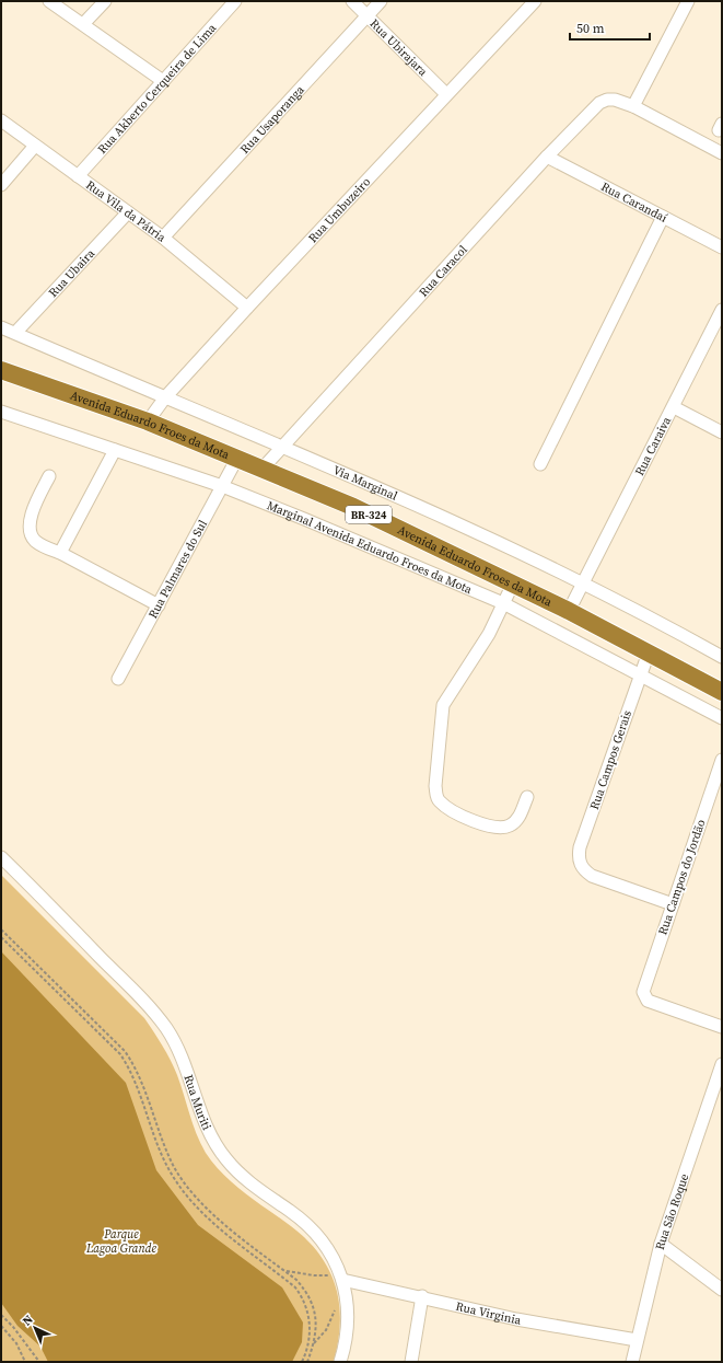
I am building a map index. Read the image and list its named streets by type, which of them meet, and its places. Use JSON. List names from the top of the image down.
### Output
{
  "streets": {
    "highway": ["Avenida Eduardo Froes da Mota", "BR-324"],
    "street": [
      "Rua Ubirajara",
      "Rua Akberto Cerqueira de Lima",
      "Rua Usaporanga",
      "Rua Carandaí",
      "Rua Umbuzeiro",
      "Rua Vila da Pátria",
      "Rua Caracol",
      "Rua Ubaira",
      "Rua Caraiva",
      "Via Marginal",
      "Marginal Avenida Eduardo Froes da Mota",
      "Rua Palmares do Sul",
      "Rua Campos Gerais",
      "Rua Campos do Jordão",
      "Rua Muriti",
      "Rua São Roque",
      "Rua Virginia"
    ]
  },
  "crossings": [
    ["Rua Ubirajara", "Rua Usaporanga"],
    ["Rua Ubirajara", "Rua Umbuzeiro"],
    ["Rua Akberto Cerqueira de Lima", "Rua Vila da Pátria"],
    ["Rua Usaporanga", "Rua Vila da Pátria"],
    ["Rua Carandaí", "Rua Caracol"],
    ["Rua Umbuzeiro", "Rua Vila da Pátria"],
    ["Rua Umbuzeiro", "Avenida Eduardo Froes da Mota"],
    ["Rua Umbuzeiro", "Via Marginal"],
    ["Rua Vila da Pátria", "Rua Ubaira"],
    ["Rua Caracol", "Avenida Eduardo Froes da Mota"],
    ["Rua Caracol", "Via Marginal"],
    ["Rua Ubaira", "Via Marginal"],
    ["Avenida Eduardo Froes da Mota", "Rua Caraiva"],
    ["Avenida Eduardo Froes da Mota", "Rua Palmares do Sul"],
    ["Avenida Eduardo Froes da Mota", "Rua Campos Gerais"],
    ["Rua Caraiva", "Via Marginal"],
    ["Marginal Avenida Eduardo Froes da Mota", "Rua Palmares do Sul"],
    ["Marginal Avenida Eduardo Froes da Mota", "Rua Campos Gerais"],
    ["Rua Campos Gerais", "Rua Campos do Jordão"],
    ["Rua Muriti", "Rua Virginia"],
    ["Rua São Roque", "Rua Virginia"]
  ],
  "parks": ["Parque Lagoa Grande"],
  "scale_bar": "50 m",
  "north": "top left"
}
